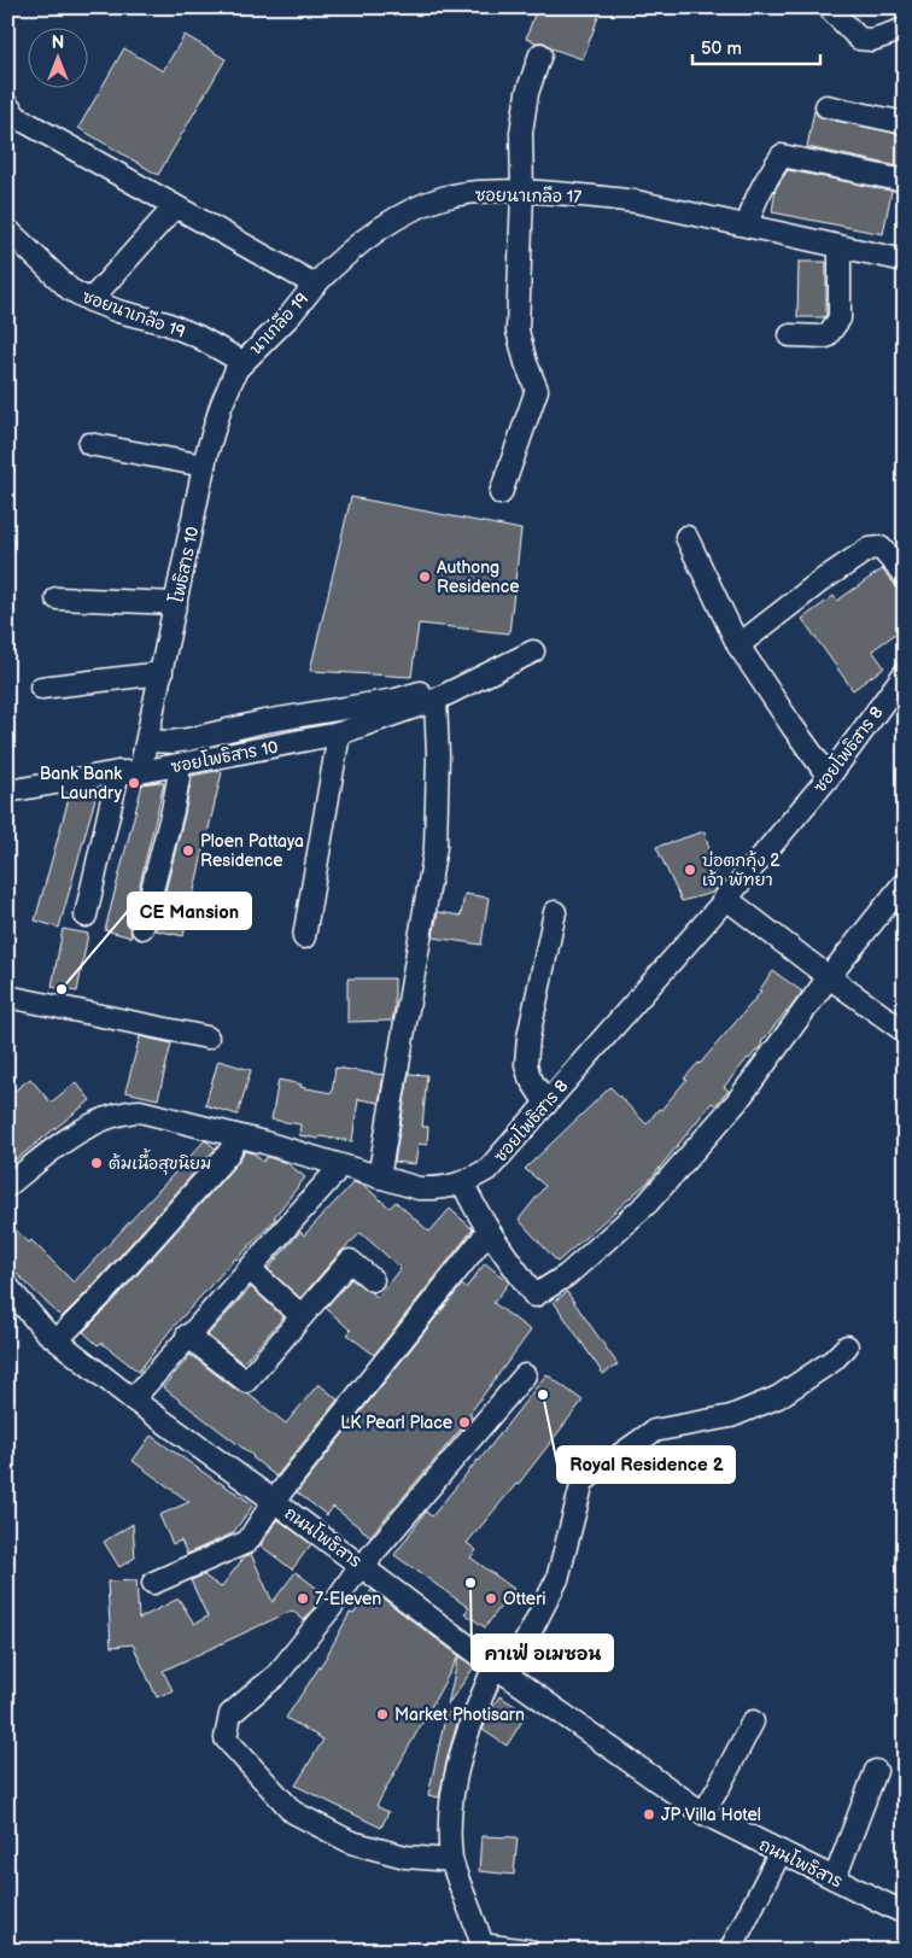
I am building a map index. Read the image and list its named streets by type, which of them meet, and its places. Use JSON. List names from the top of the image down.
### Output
{
  "streets": {
    "street": [
      "ซอยนาเกลือ 17",
      "ซอยนาเกลือ 19",
      "นาเกลือ 19",
      "โพธิสาร 10",
      "ซอยโพธิสาร 8",
      "ซอยโพธิสาร 10",
      "ถนนโพธิสาร"
    ]
  },
  "crossings": [
    ["ซอยนาเกลือ 17", "นาเกลือ 19"],
    ["ซอยนาเกลือ 19", "นาเกลือ 19"],
    ["ซอยนาเกลือ 19", "โพธิสาร 10"],
    ["นาเกลือ 19", "โพธิสาร 10"],
    ["โพธิสาร 10", "ซอยโพธิสาร 10"]
  ],
  "places": [
    "Authong Residence",
    "Bank Bank Laundry",
    "Ploen Pattaya Residence",
    "บ่อตกกุ้ง 2 เจ้า พัทยา",
    "CE Mansion",
    "ต้มเนื้อสุขนิยม",
    "Royal Residence 2",
    "LK Pearl Place",
    "คาเฟ่ อเมซอน",
    "7-Eleven",
    "Otteri",
    "Market Photisarn",
    "JP Villa Hotel"
  ],
  "scale_bar": "50 m",
  "north": "top"
}
